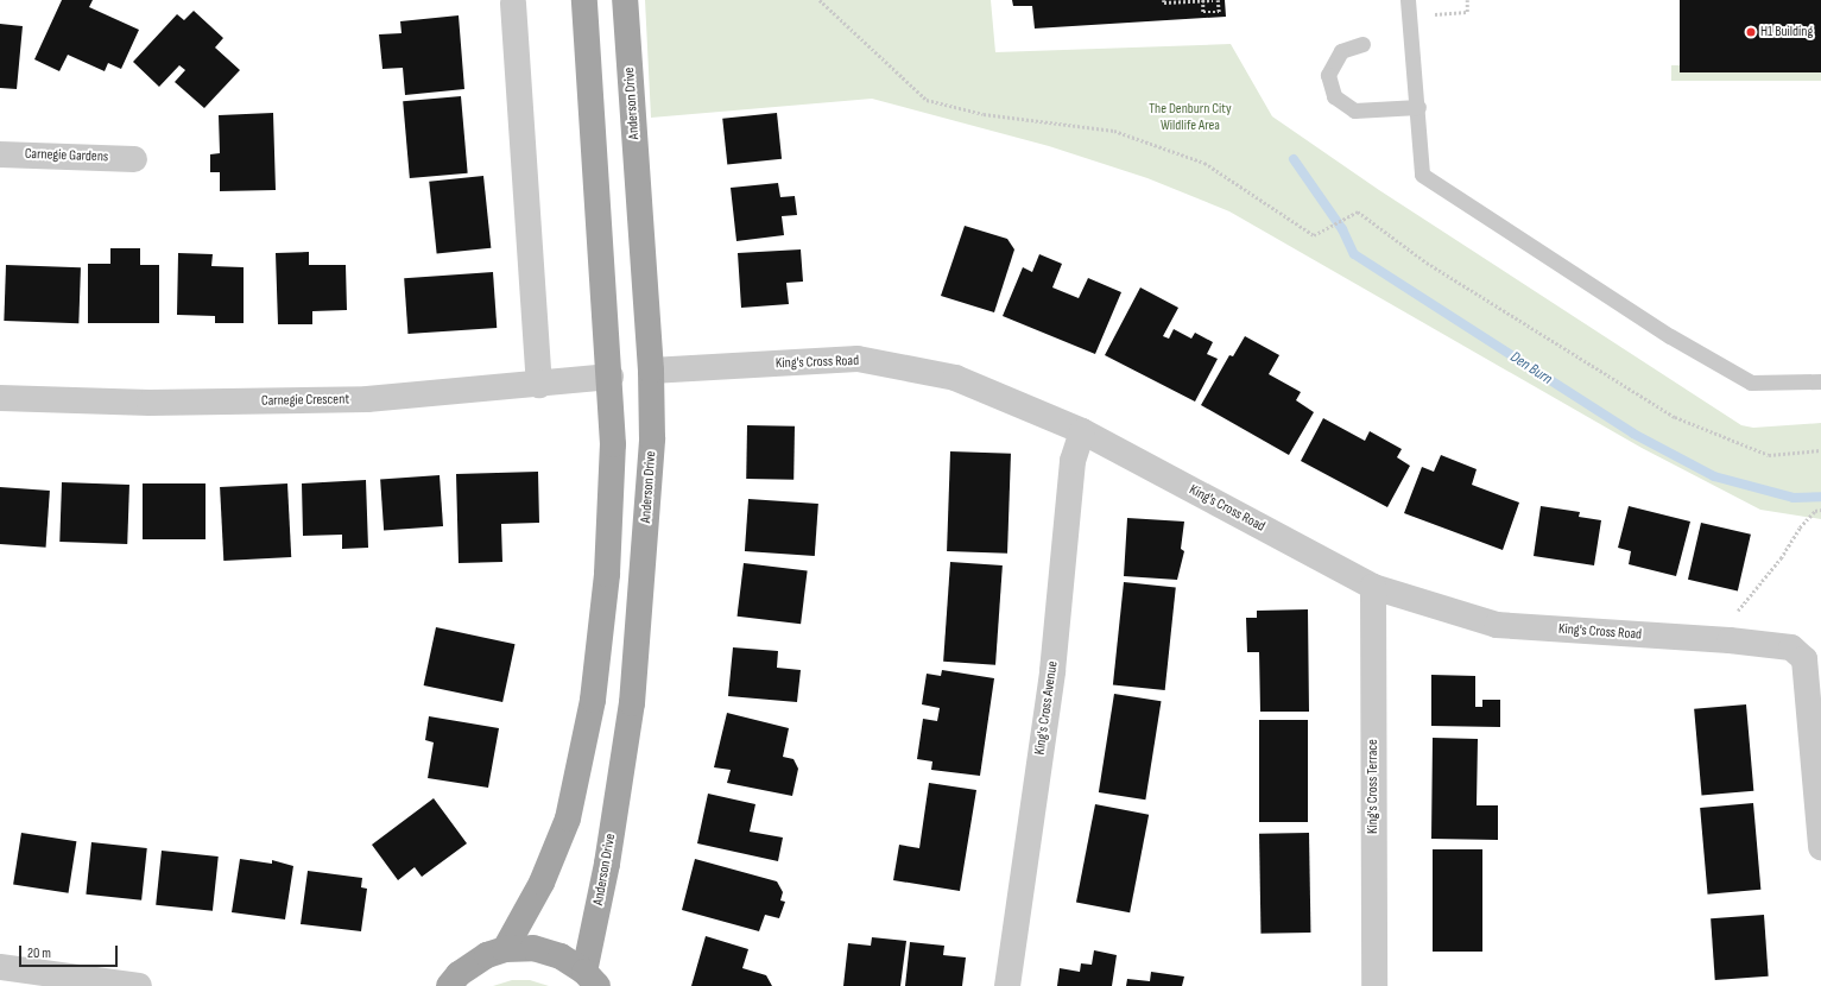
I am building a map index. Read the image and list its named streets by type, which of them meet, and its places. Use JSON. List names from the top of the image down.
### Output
{
  "streets": {
    "main road": ["Anderson Drive"],
    "street": [
      "Carnegie Gardens",
      "King's Cross Road",
      "Carnegie Crescent",
      "King's Cross Avenue",
      "King's Cross Terrace"
    ]
  },
  "crossings": [
    ["Anderson Drive", "King's Cross Road"],
    ["King's Cross Road", "King's Cross Avenue"],
    ["King's Cross Road", "King's Cross Terrace"]
  ],
  "water": ["Den Burn"],
  "parks": ["The Denburn City Wildlife Area"],
  "places": ["H1 Building"],
  "scale_bar": "20 m"
}
